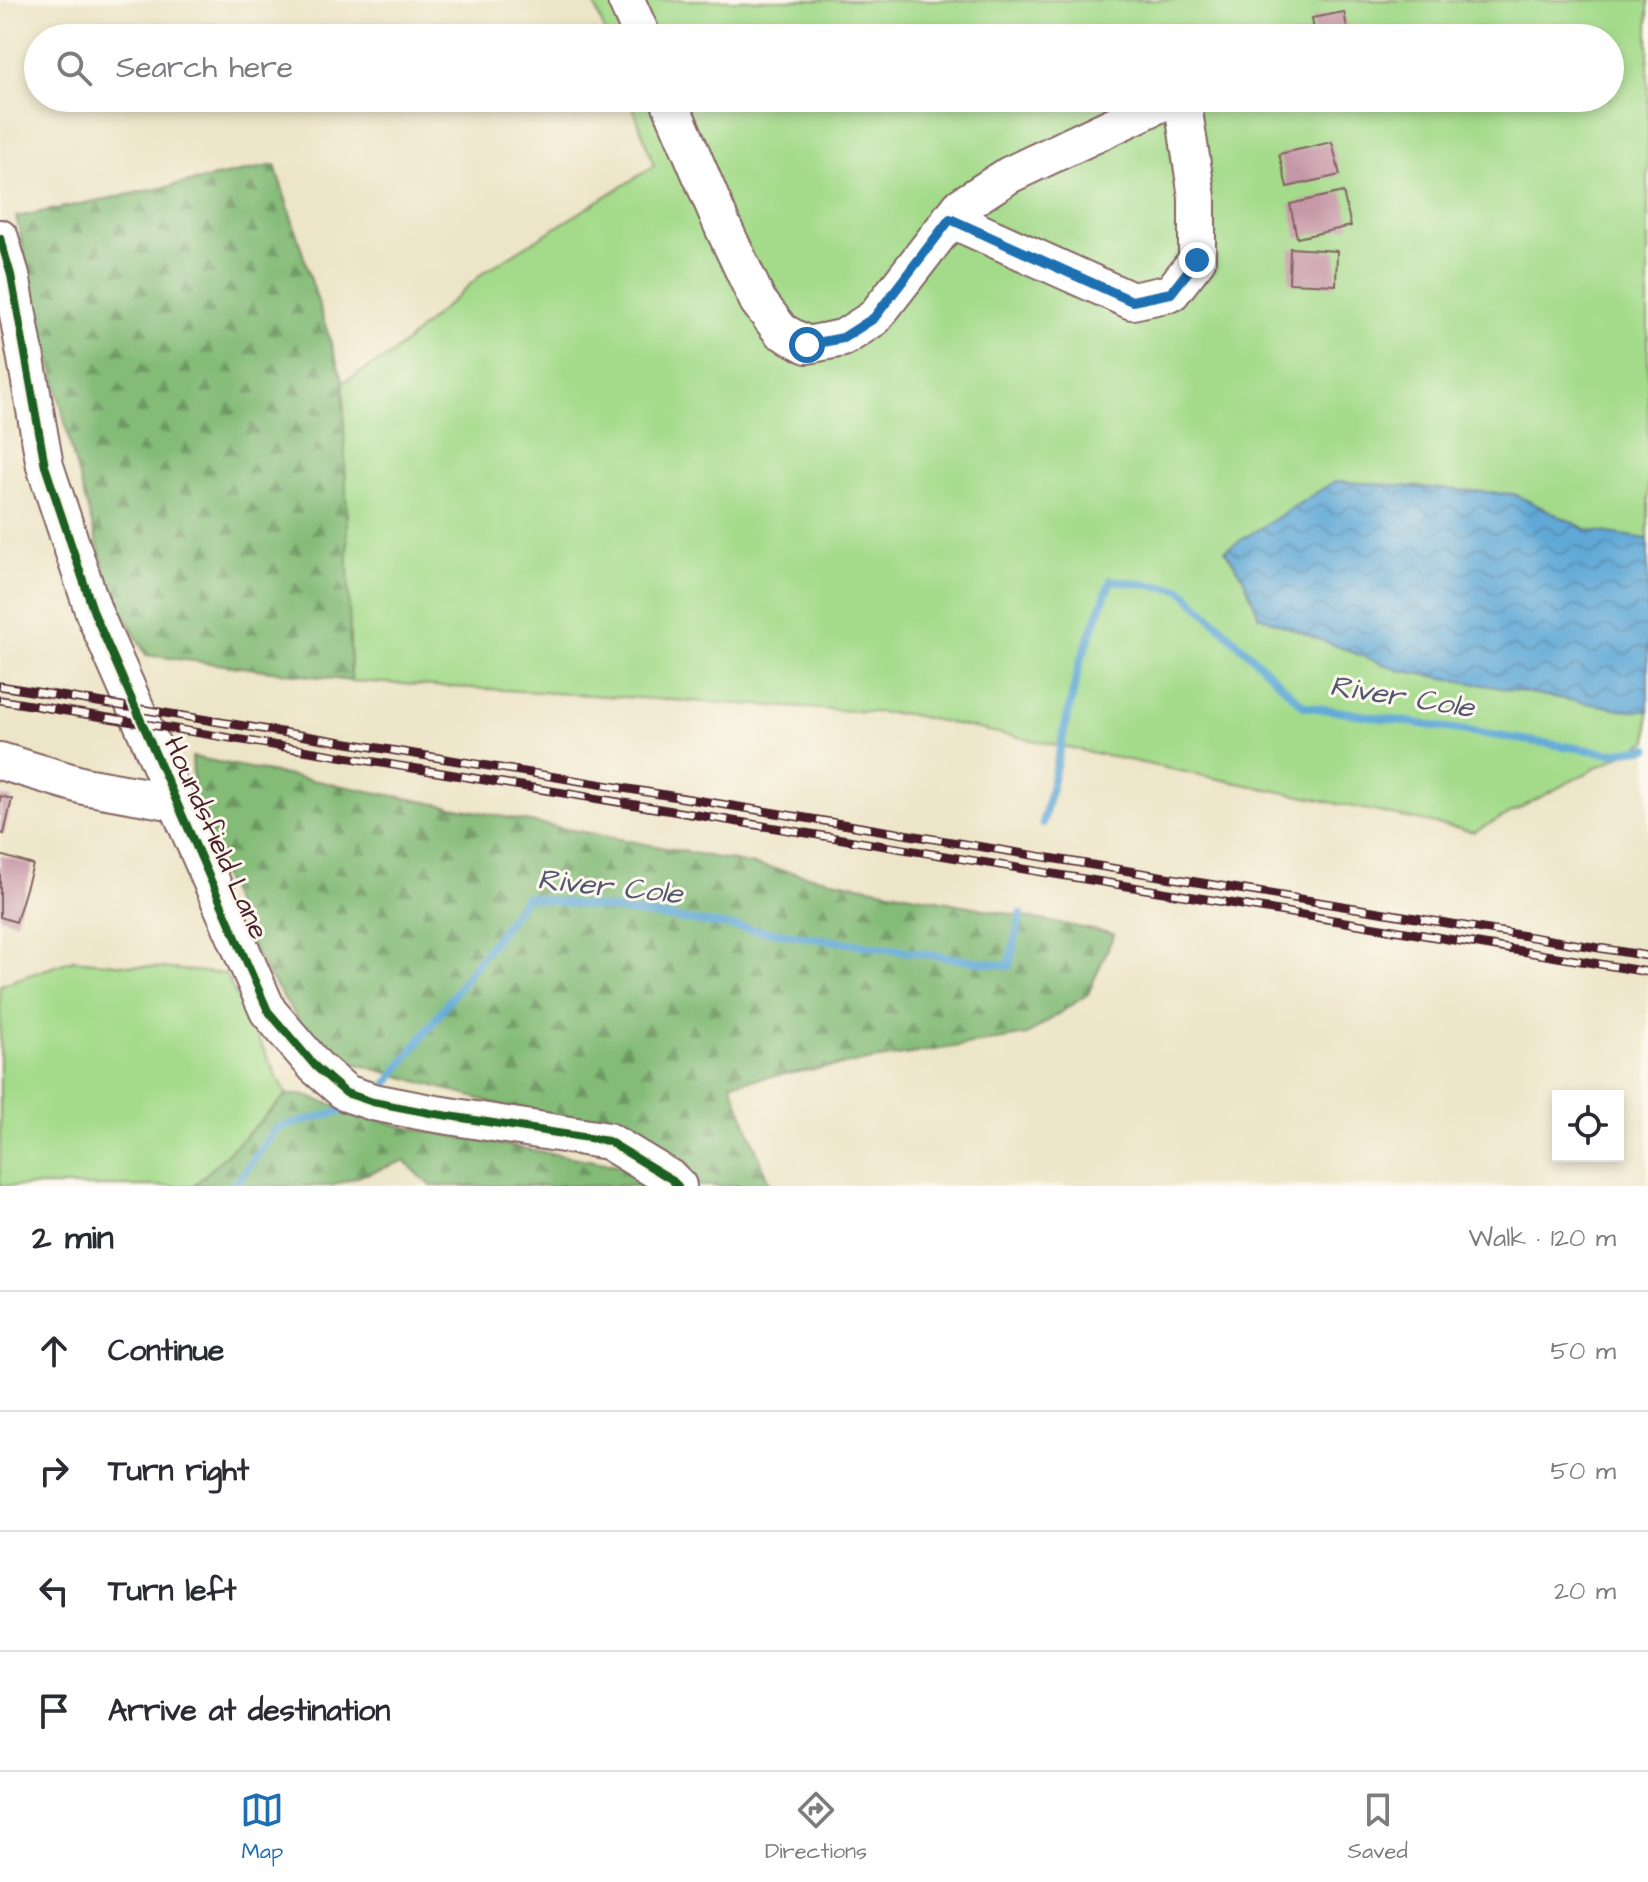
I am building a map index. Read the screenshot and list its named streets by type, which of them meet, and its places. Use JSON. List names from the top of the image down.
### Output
{
  "streets": {
    "street": ["Houndsfield Lane"]
  },
  "water": ["River Cole"],
  "page": {
    "search": "Search here",
    "heading": ["2 min", "Walk · 120 m"],
    "list": [
      ["Continue", "50 m"],
      ["Turn right", "50 m"],
      ["Turn left", "20 m"],
      "Arrive at destination"
    ],
    "nav": ["Map", "Directions", "Saved"]
  }
}
